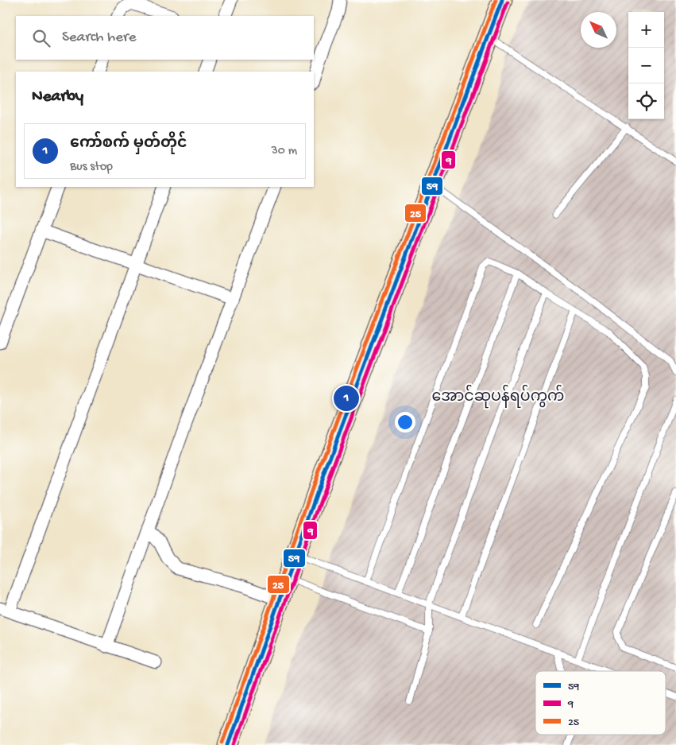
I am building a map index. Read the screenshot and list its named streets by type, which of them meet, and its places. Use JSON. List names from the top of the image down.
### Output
{
  "districts": ["အောင်ဆုပန်ရပ်ကွက်"],
  "lines": ["transit line 59", "transit line 25", "transit line 9"],
  "legend": ["59", "9", "25"],
  "north": "top left",
  "page": {
    "map_buttons": ["+", "−"],
    "search": "Search here",
    "heading": "Nearby",
    "list": [
      {
        "mark": "1",
        "name": "ကော်စက် မှတ်တိုင်",
        "note": "Bus stop",
        "value": "30 m"
      }
    ],
    "pins": "1"
  }
}
